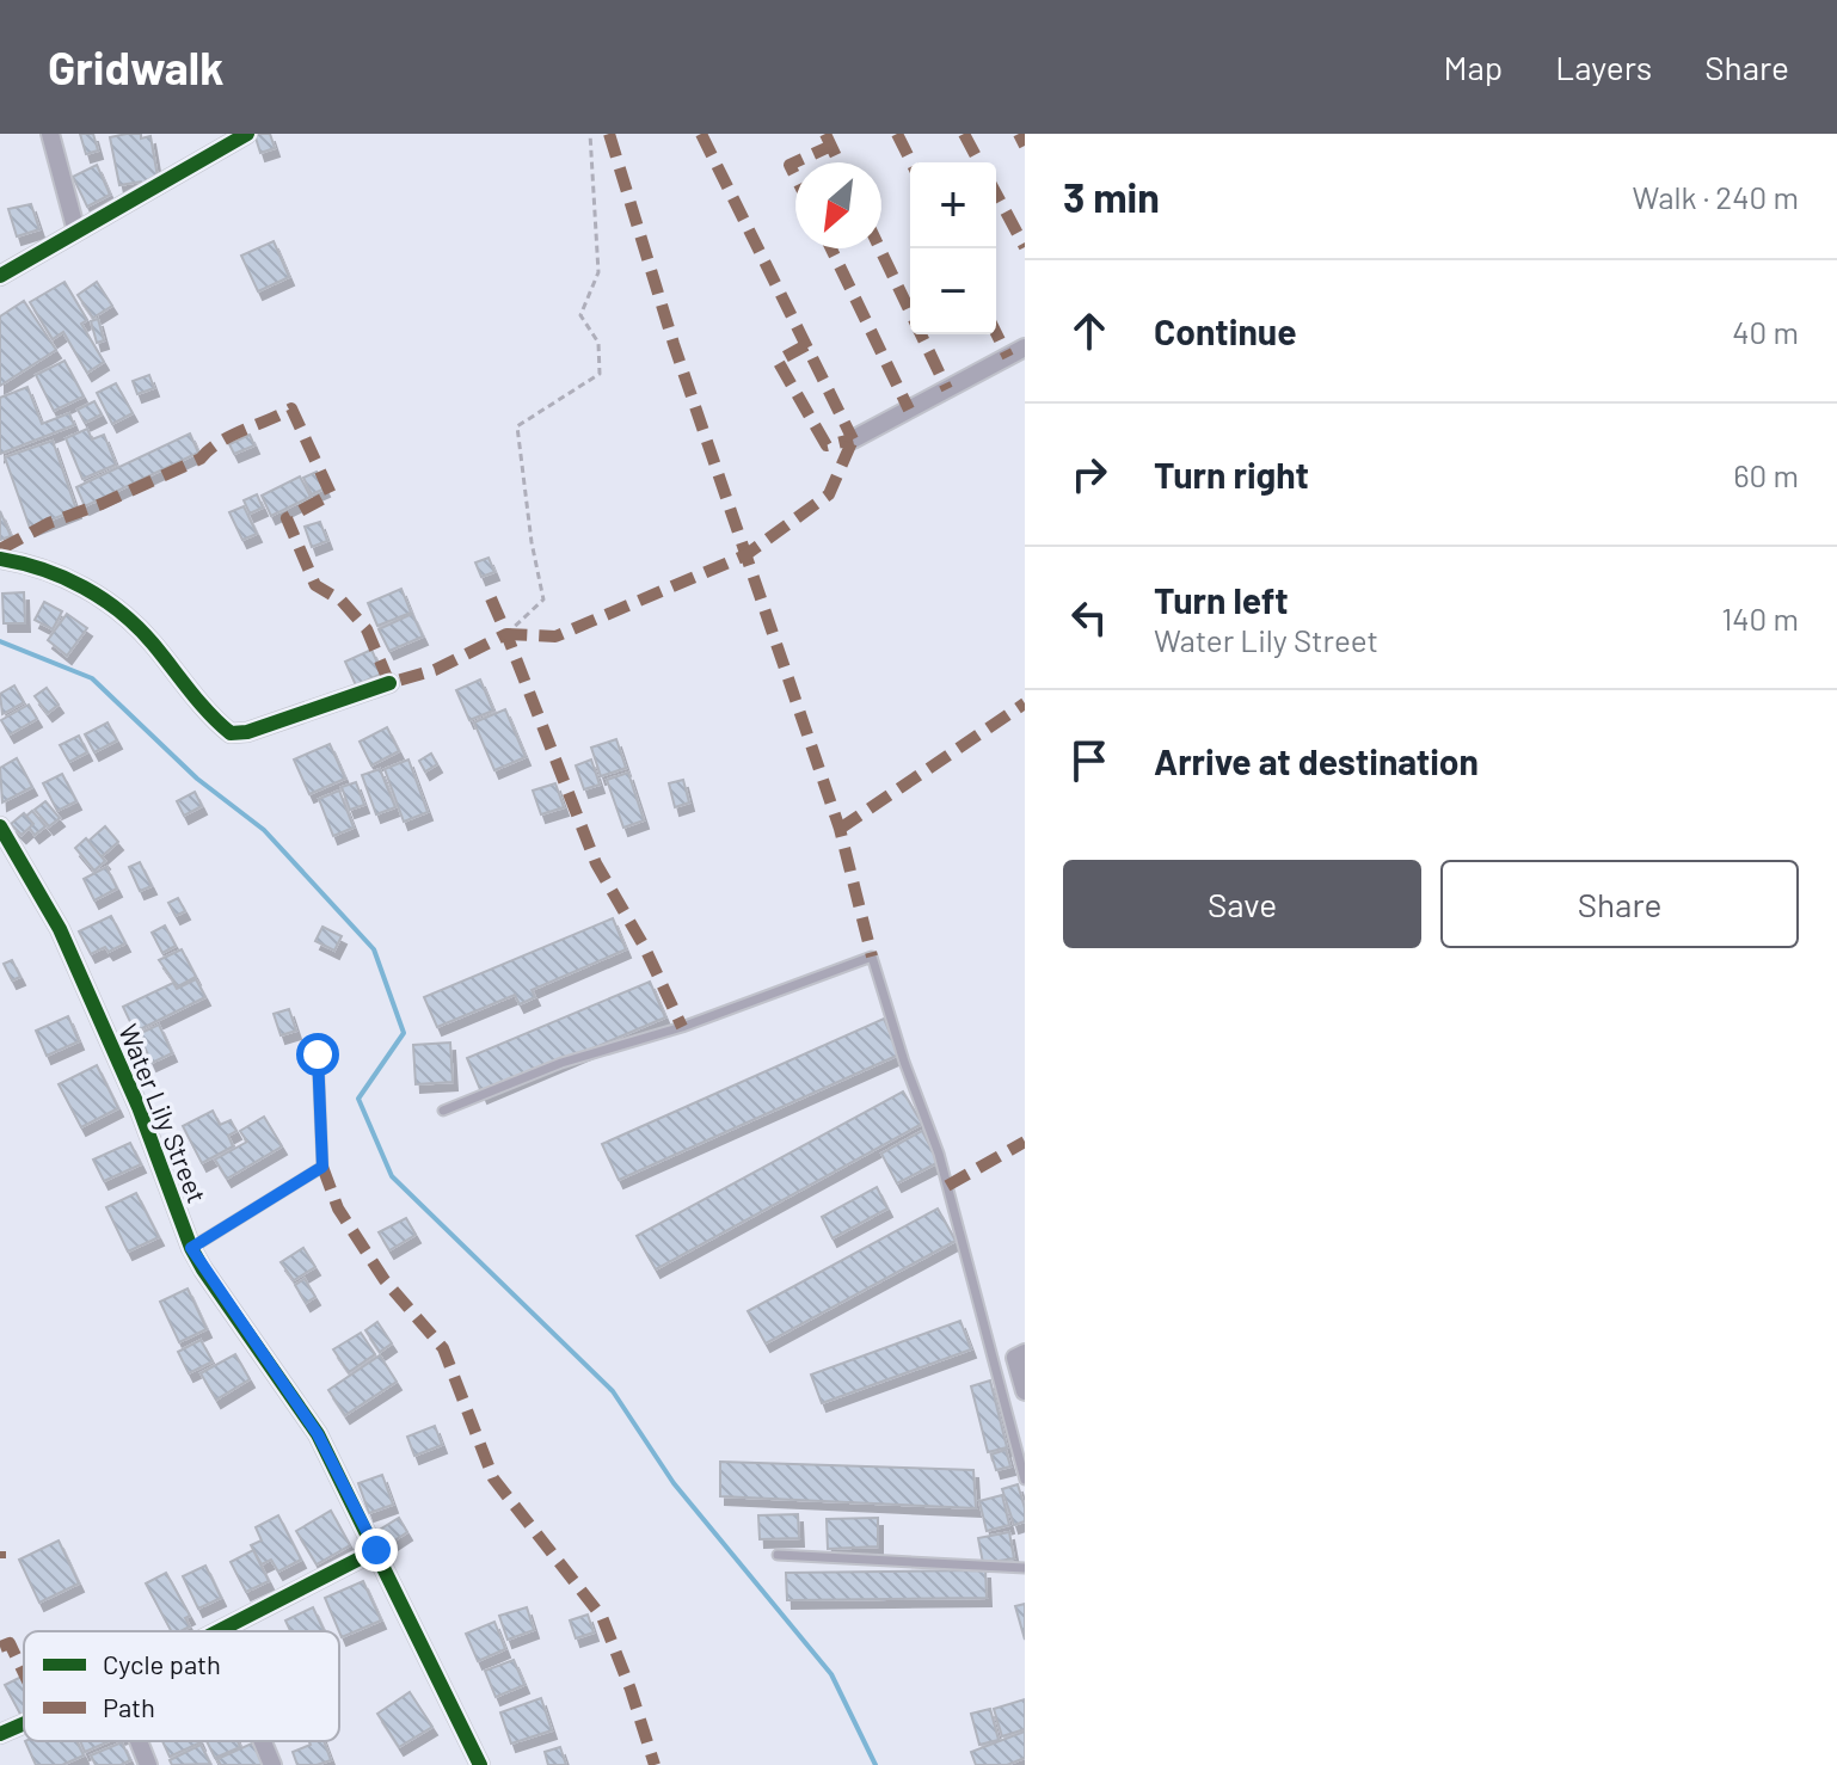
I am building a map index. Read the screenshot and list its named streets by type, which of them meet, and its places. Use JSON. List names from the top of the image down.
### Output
{
  "streets": {
    "street": ["Water Lily Street"]
  },
  "legend": ["Cycle path", "Path"],
  "north": "bottom left",
  "page": {
    "header": "Gridwalk",
    "nav": ["Map", "Layers", "Share"],
    "heading": ["3 min", "Walk · 240 m"],
    "map_buttons": ["+", "−"],
    "list": [
      ["Continue", "40 m"],
      ["Turn right", "60 m"],
      ["Turn left", "Water Lily Street", "140 m"],
      "Arrive at destination"
    ],
    "buttons": ["Save", "Share"]
  }
}
